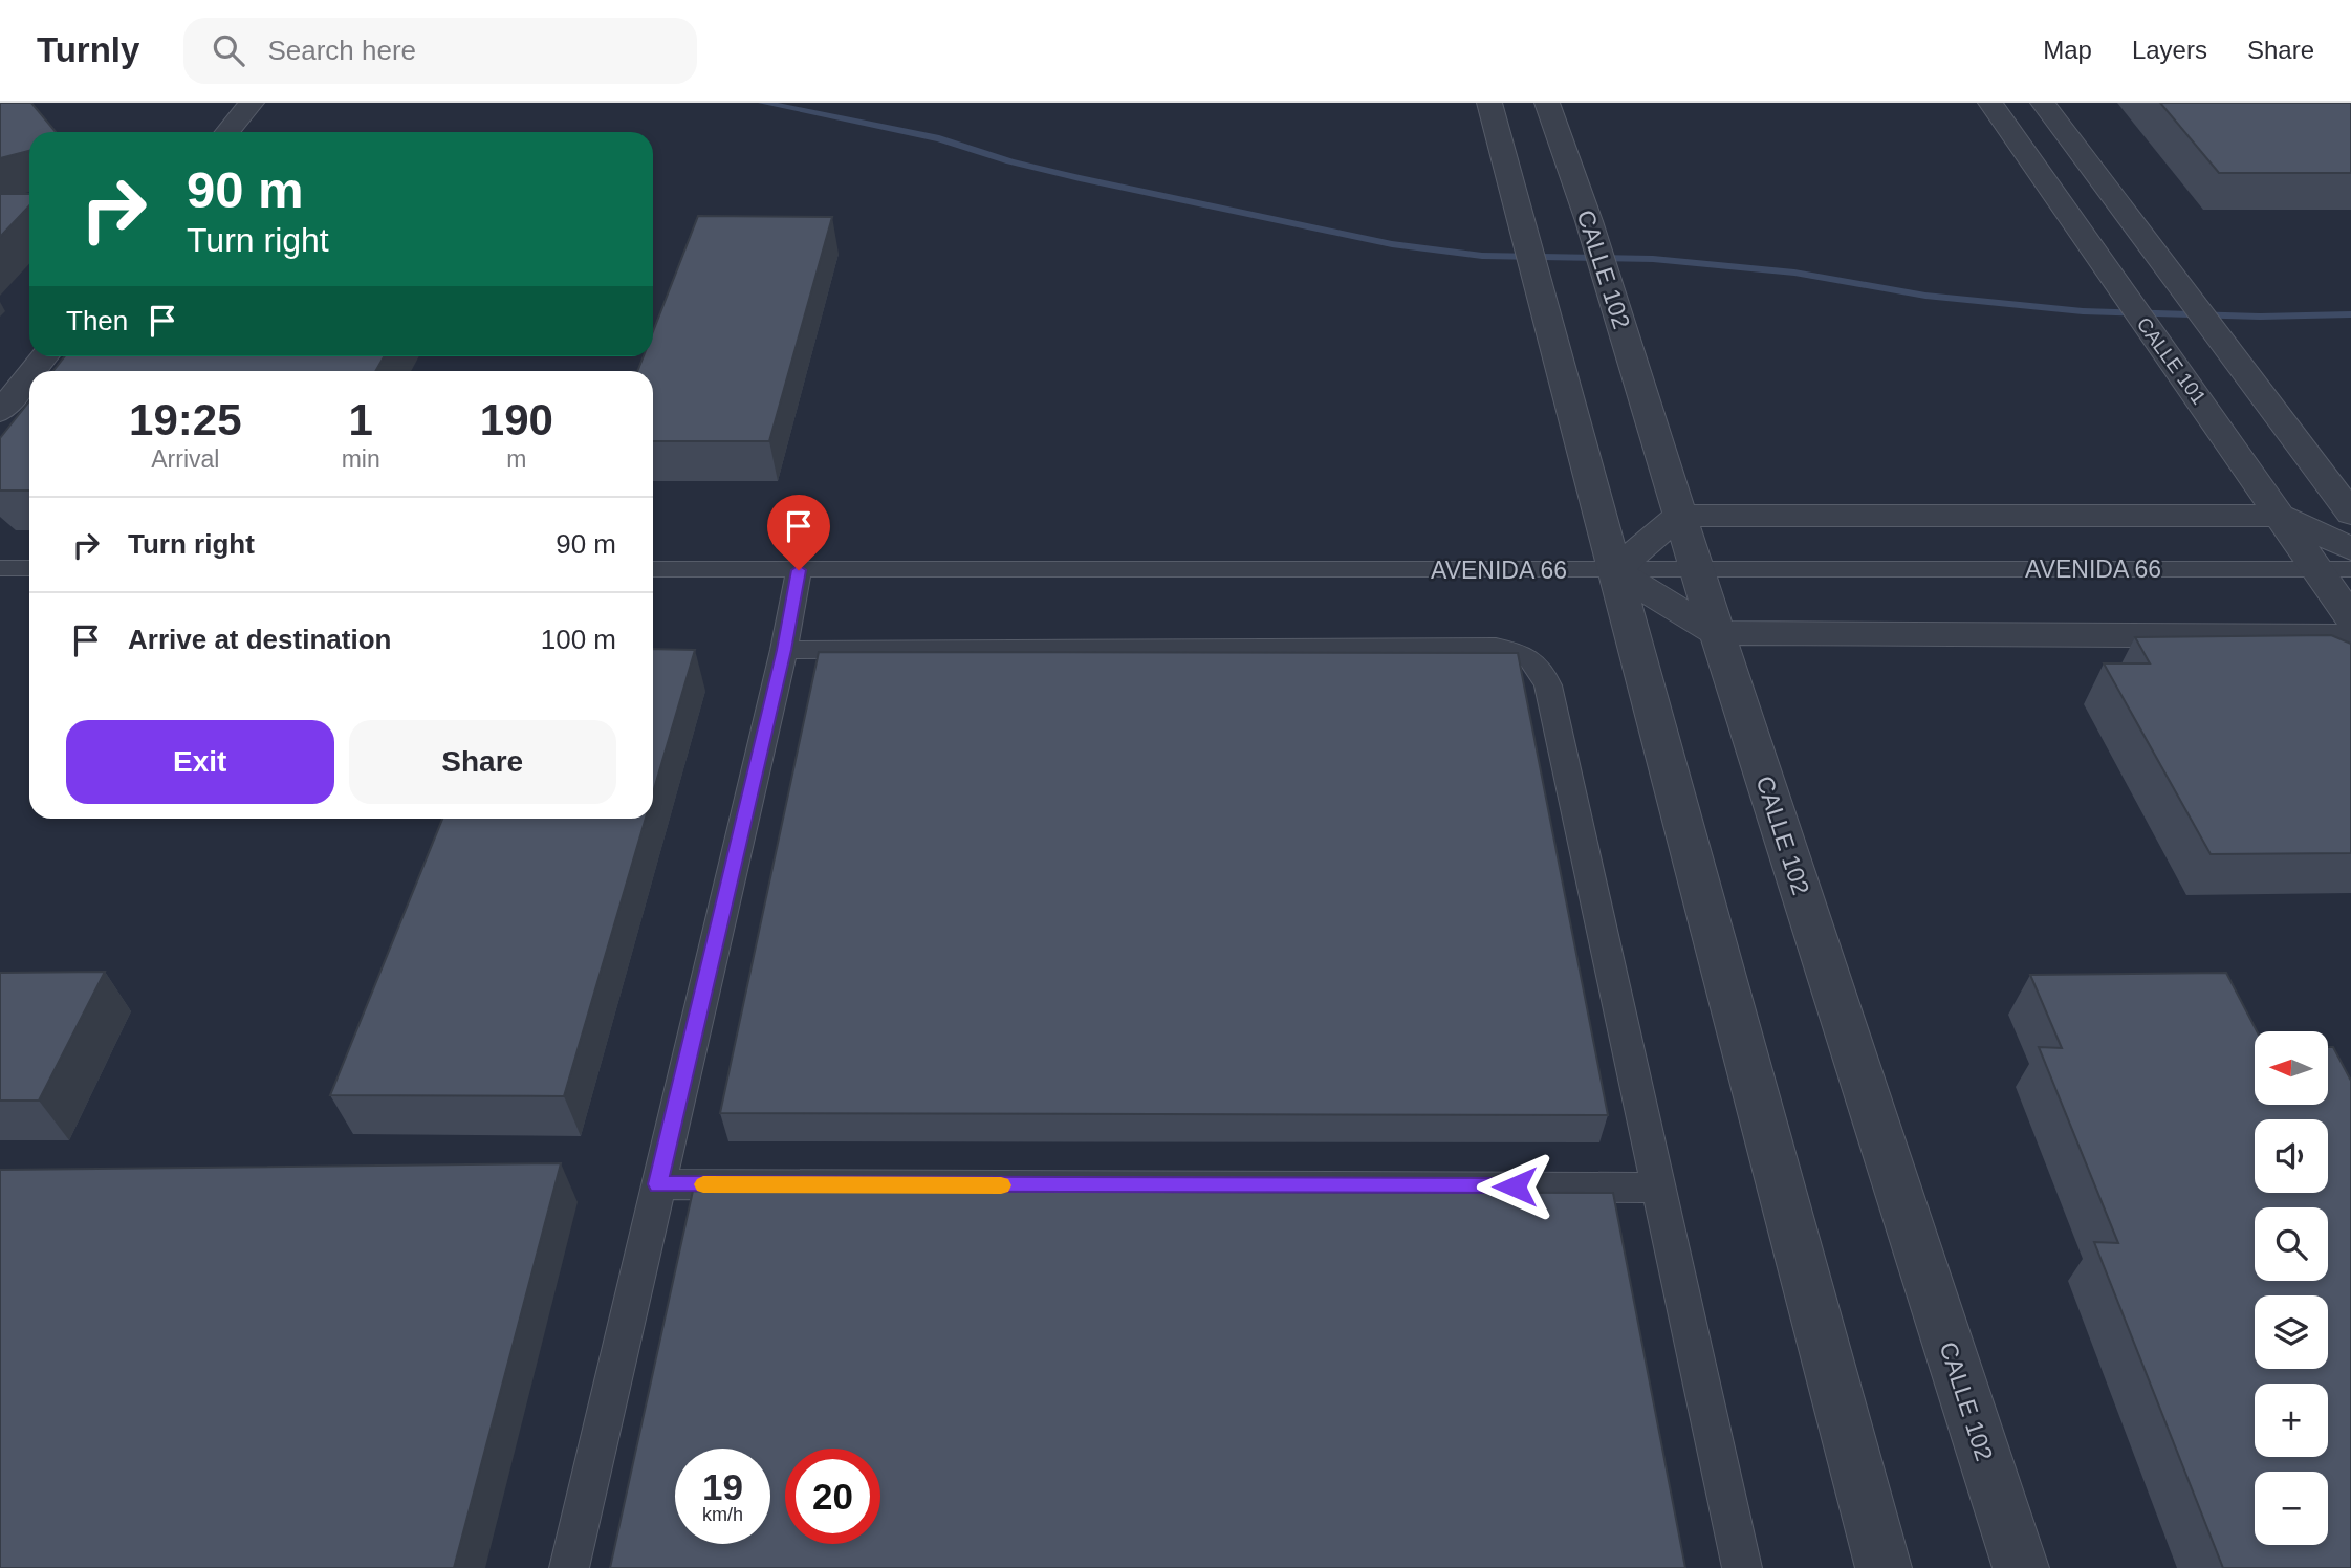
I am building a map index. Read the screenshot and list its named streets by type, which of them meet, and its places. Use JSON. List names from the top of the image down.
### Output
{
  "streets": {
    "street": ["CALLE 102", "CALLE 101"],
    "lane": ["AVENIDA 66"]
  },
  "crossings": [
    ["CALLE 102", "AVENIDA 66"],
    ["CALLE 101", "AVENIDA 66"]
  ],
  "north": "left",
  "page": {
    "header": "Turnly",
    "search": "Search here",
    "nav": ["Map", "Layers", "Share"],
    "turn": ["90 m", "Turn right"],
    "then": "Then",
    "eta": [
      "19:25",
      "Arrival",
      "1",
      "min",
      "190",
      "m"
    ],
    "list": [
      {
        "name": "Turn right",
        "value": "90 m"
      },
      {
        "name": "Arrive at destination",
        "value": "100 m"
      }
    ],
    "buttons": ["Exit", "Share"],
    "map_buttons": ["+", "−"],
    "speed": "19 km/h",
    "limit": "20"
  }
}
